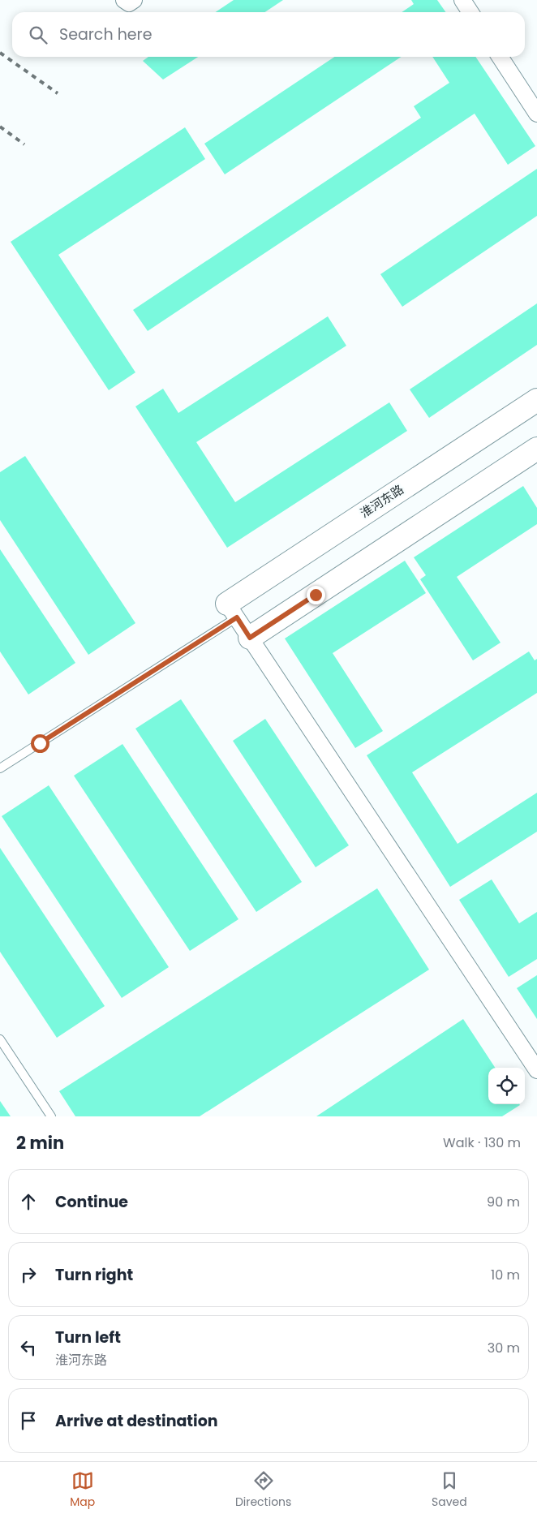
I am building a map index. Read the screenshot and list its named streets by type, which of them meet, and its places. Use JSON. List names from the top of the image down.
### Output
{
  "streets": {
    "main road": ["淮河东路"]
  },
  "page": {
    "search": "Search here",
    "heading": ["2 min", "Walk · 130 m"],
    "list": [
      ["Continue", "90 m"],
      ["Turn right", "10 m"],
      ["Turn left", "淮河东路", "30 m"],
      "Arrive at destination"
    ],
    "nav": ["Map", "Directions", "Saved"]
  }
}
